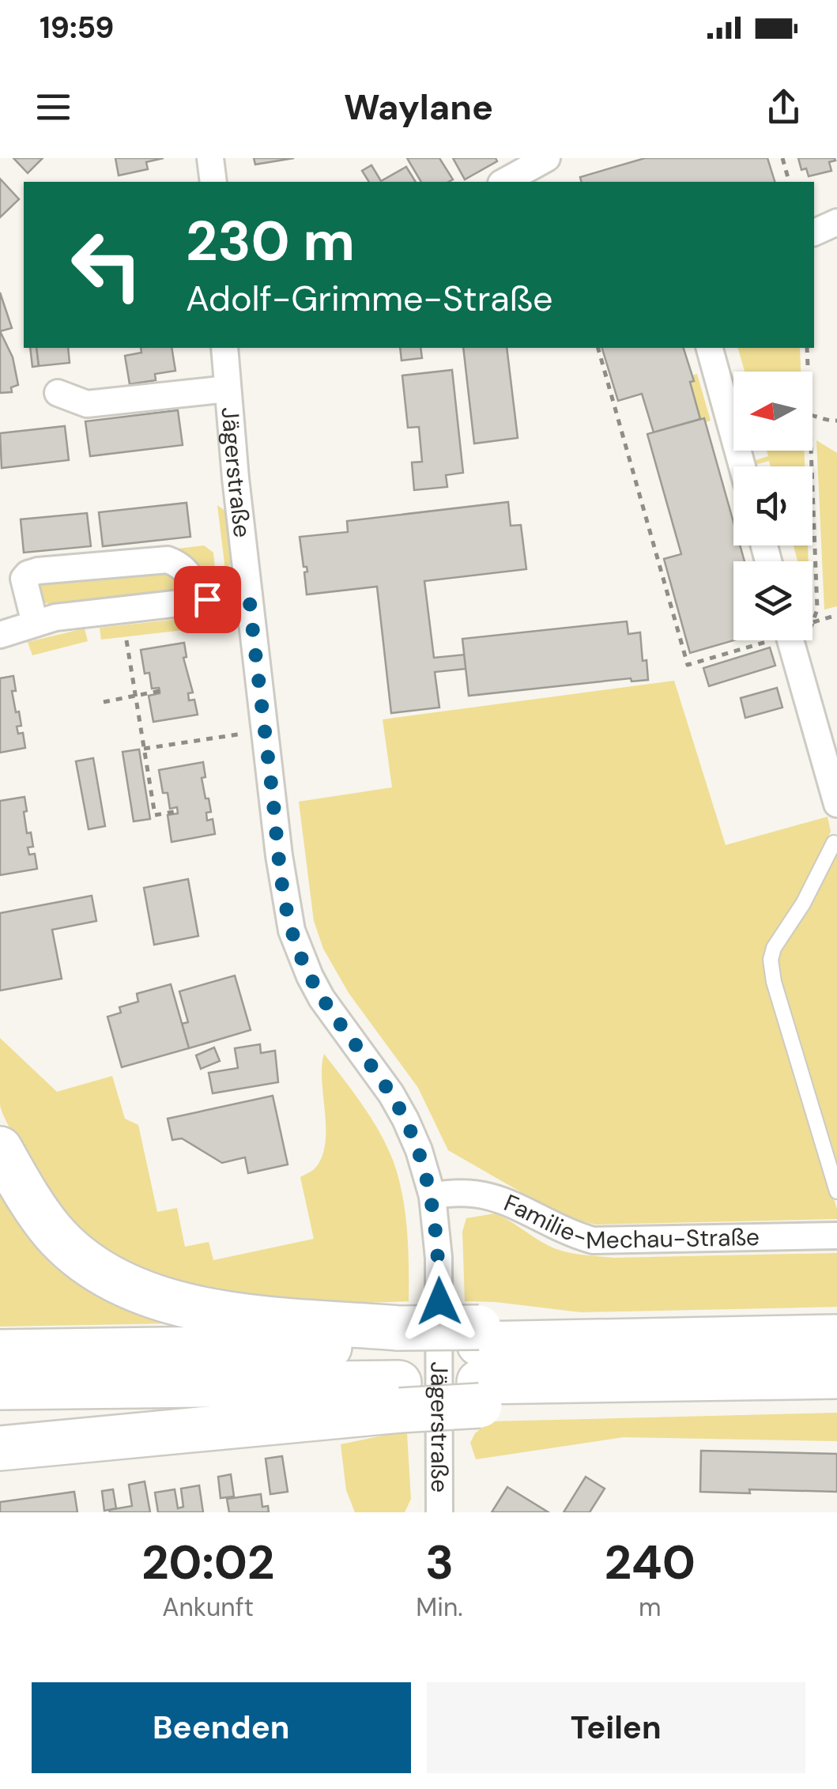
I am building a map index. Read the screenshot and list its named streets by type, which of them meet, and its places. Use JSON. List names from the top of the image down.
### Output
{
  "streets": {
    "street": ["Jägerstraße", "Familie-Mechau-Straße"]
  },
  "crossings": [
    ["Jägerstraße", "Familie-Mechau-Straße"]
  ],
  "north": "left",
  "page": {
    "status": "19:59",
    "header": "Waylane",
    "turn": ["230 m", "Adolf-Grimme-Straße"],
    "eta": [
      "20:02",
      "Ankunft",
      "3",
      "Min.",
      "240",
      "m"
    ],
    "buttons": ["Beenden", "Teilen"]
  }
}
